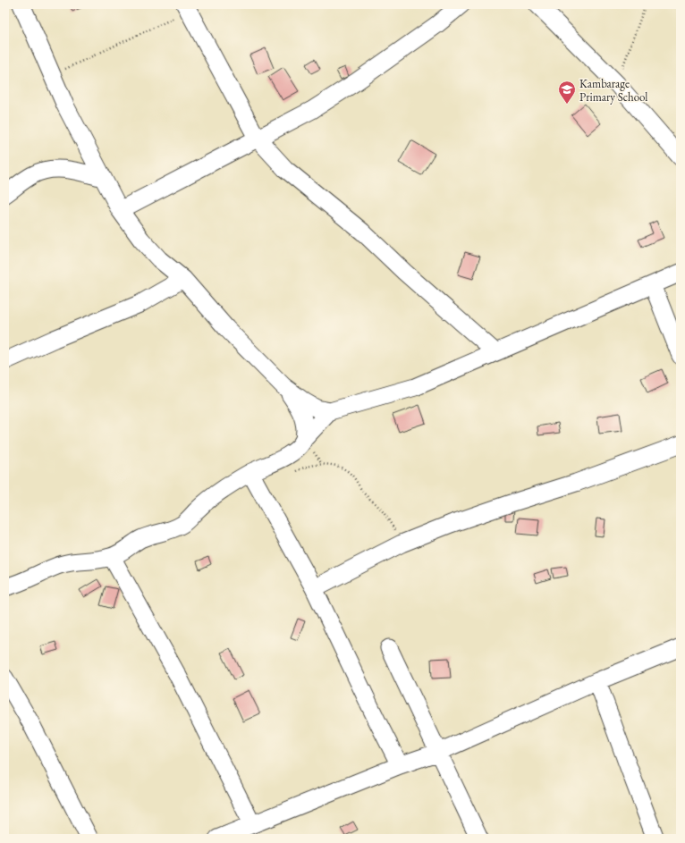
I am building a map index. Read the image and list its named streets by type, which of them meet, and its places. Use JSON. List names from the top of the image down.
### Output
{
  "places": {
    "school or university": ["Kambarage Primary School"]
  }
}
